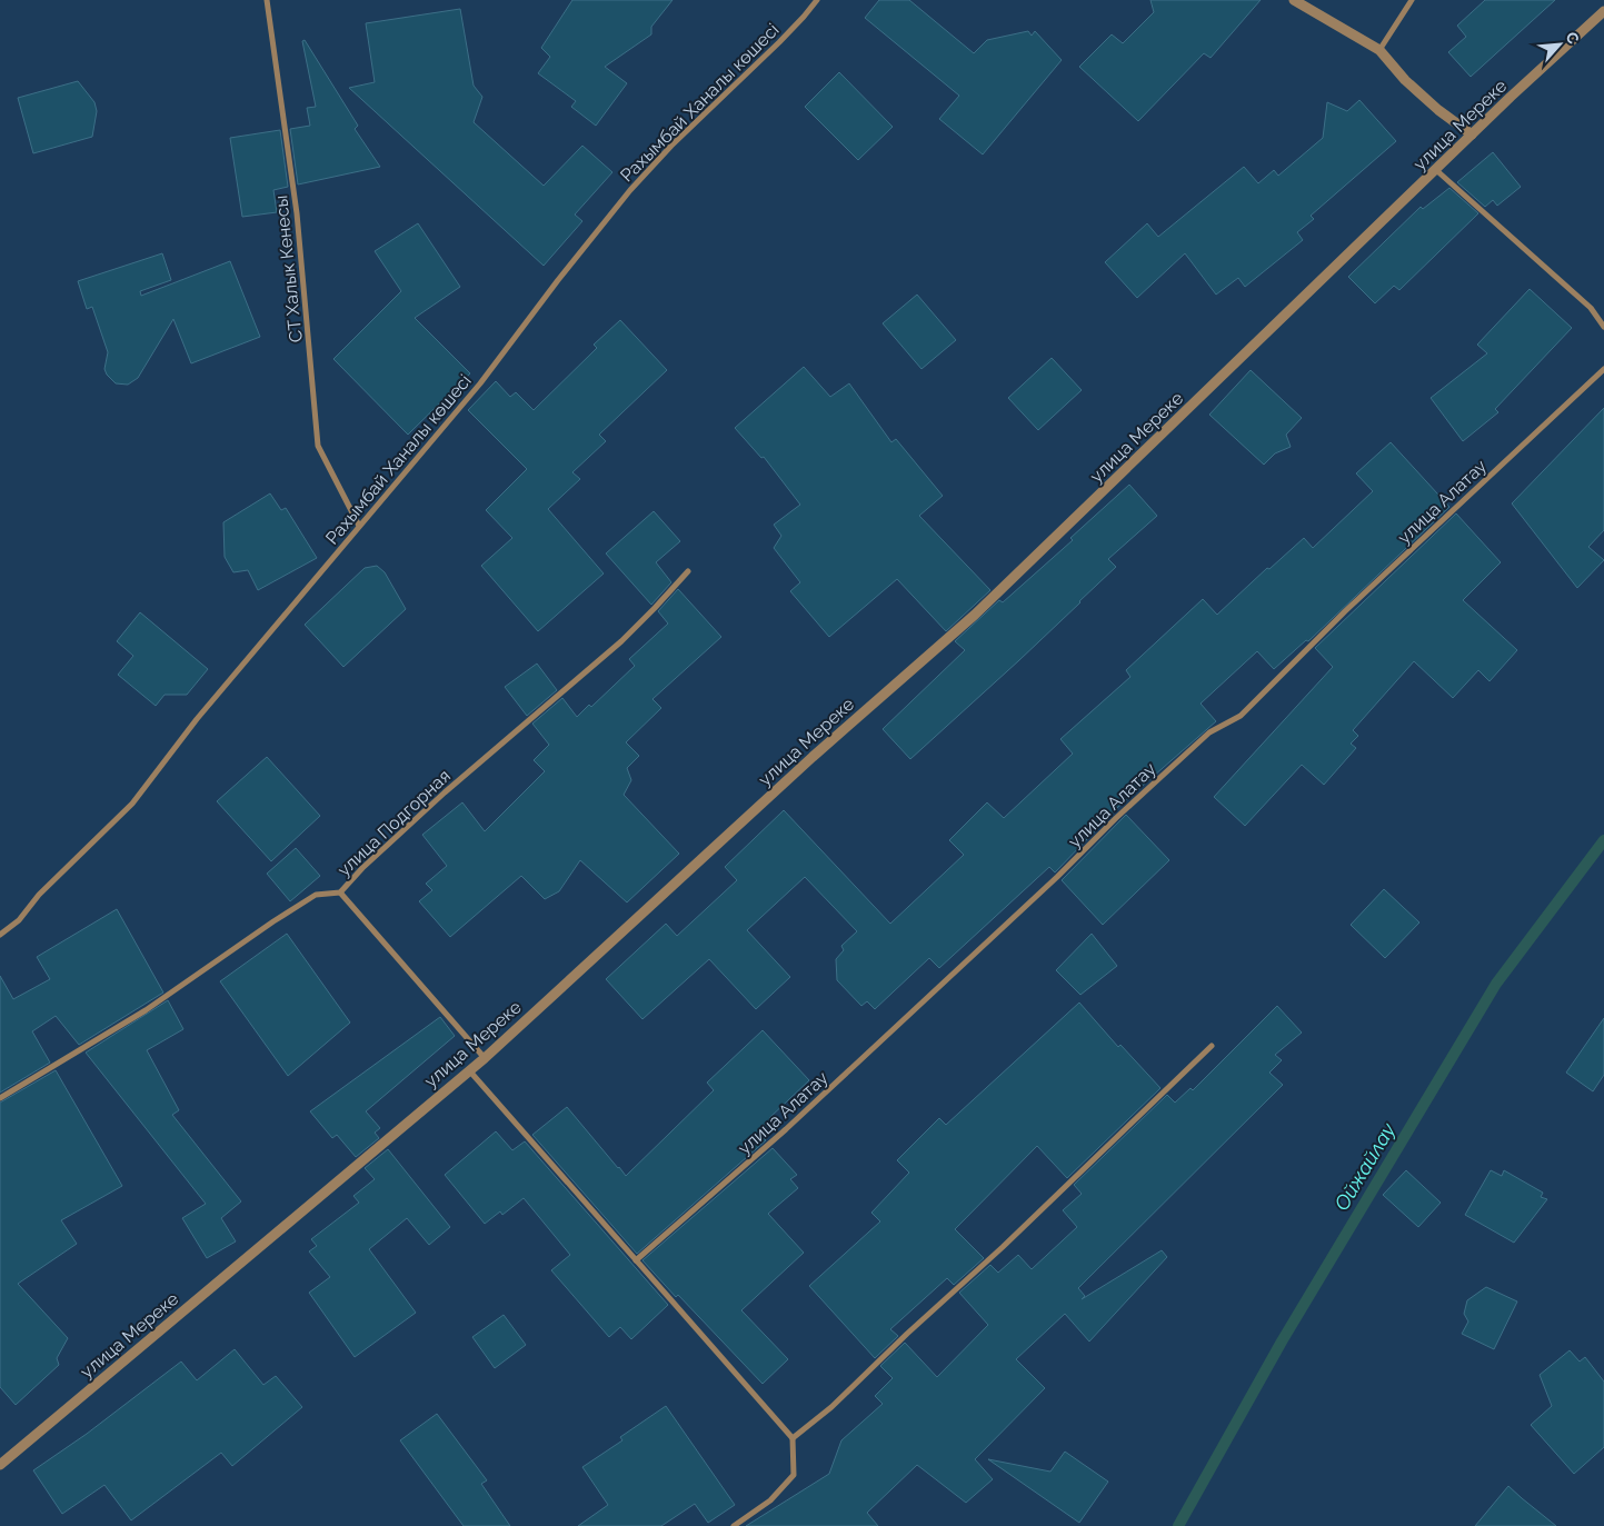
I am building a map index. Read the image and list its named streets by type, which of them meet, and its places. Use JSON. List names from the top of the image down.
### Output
{
  "streets": {
    "street": [
      "Рахымбай Ханалы көшесі",
      "улица Мереке",
      "СТ Халык Кенесы",
      "улица Алатау",
      "улица Подгорная"
    ]
  },
  "crossings": [
    ["Рахымбай Ханалы көшесі", "СТ Халык Кенесы"]
  ],
  "water": ["Ойжайлау"],
  "north": "top right"
}
